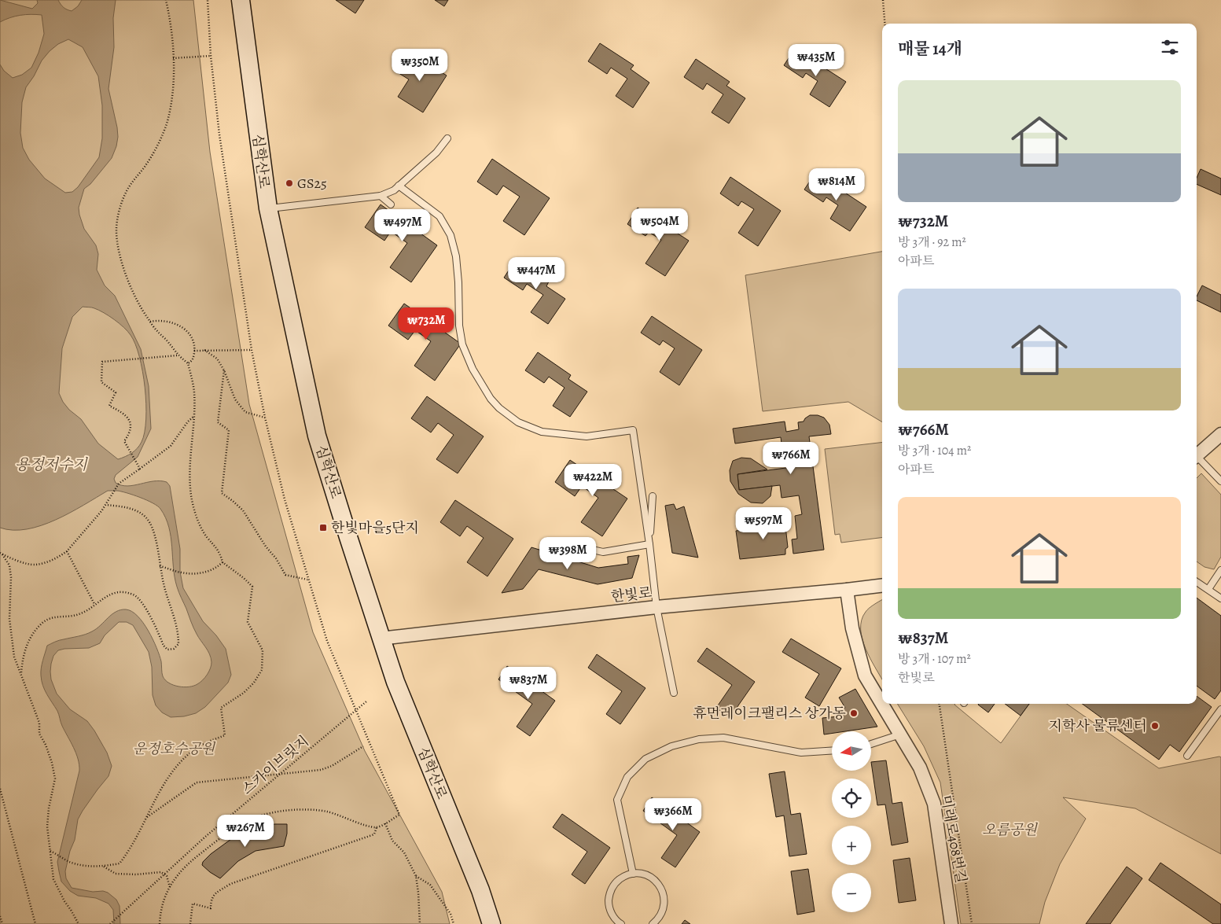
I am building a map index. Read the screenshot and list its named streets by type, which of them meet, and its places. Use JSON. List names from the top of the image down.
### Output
{
  "streets": {
    "street": ["심학산로", "한빛로", "미래로408번길"],
    "path": ["스카이브릿지"]
  },
  "crossings": [
    ["심학산로", "한빛로"],
    ["한빛로", "미래로408번길"]
  ],
  "water": ["용정저수지"],
  "parks": ["운정호수공원", "오름공원"],
  "places": {
    "other": ["GS25", "휴먼레이크팰리스 상가동", "지학사 물류센터"],
    "transit": ["한빛마을5단지"]
  },
  "north": "left",
  "page": {
    "heading": "매물 14개",
    "price": [
      "₩435M",
      "₩350M",
      "₩814M",
      "₩504M",
      "₩497M",
      "₩447M",
      "₩732M",
      "₩766M",
      "₩422M",
      "₩597M",
      "₩398M",
      "₩837M",
      "₩366M",
      "₩267M"
    ],
    "list": [
      {
        "name": "₩732M",
        "note": "방 3개 · 92 m² · 아파트"
      },
      {
        "name": "₩766M",
        "note": "방 3개 · 104 m² · 아파트"
      },
      {
        "name": "₩837M",
        "note": "방 3개 · 107 m² · 한빛로"
      }
    ],
    "map_buttons": ["+", "−"]
  }
}
